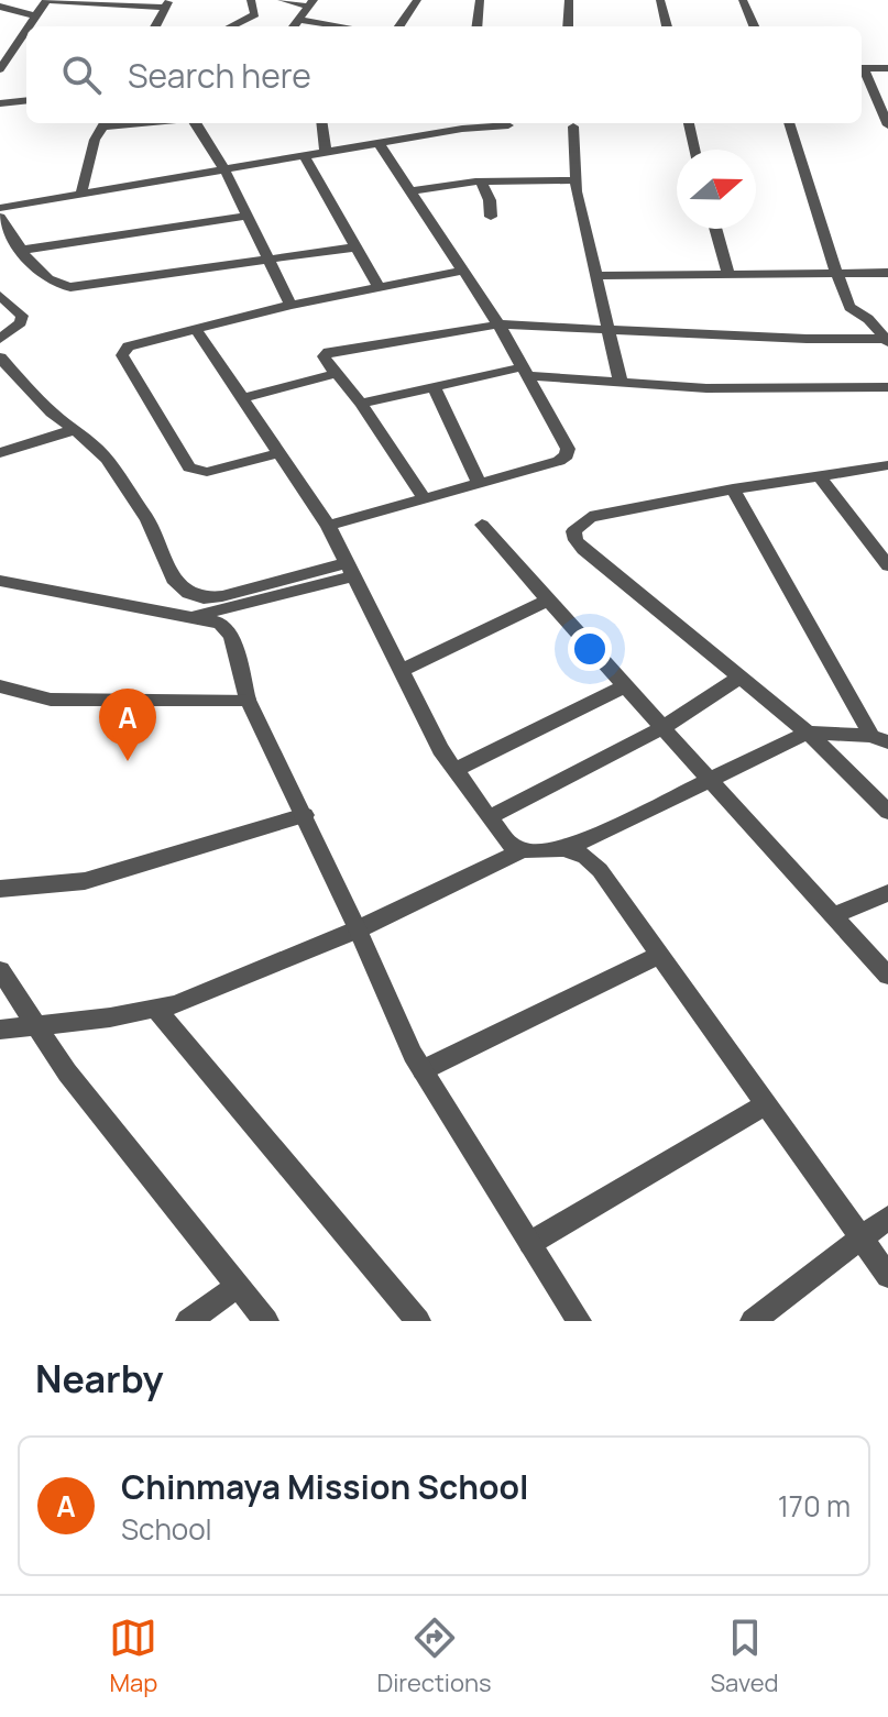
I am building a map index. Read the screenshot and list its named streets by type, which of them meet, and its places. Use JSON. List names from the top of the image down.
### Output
{
  "north": "right",
  "page": {
    "search": "Search here",
    "pins": "A",
    "heading": "Nearby",
    "list": [
      {
        "mark": "A",
        "name": "Chinmaya Mission School",
        "note": "School",
        "value": "170 m"
      }
    ],
    "nav": ["Map", "Directions", "Saved"]
  }
}
